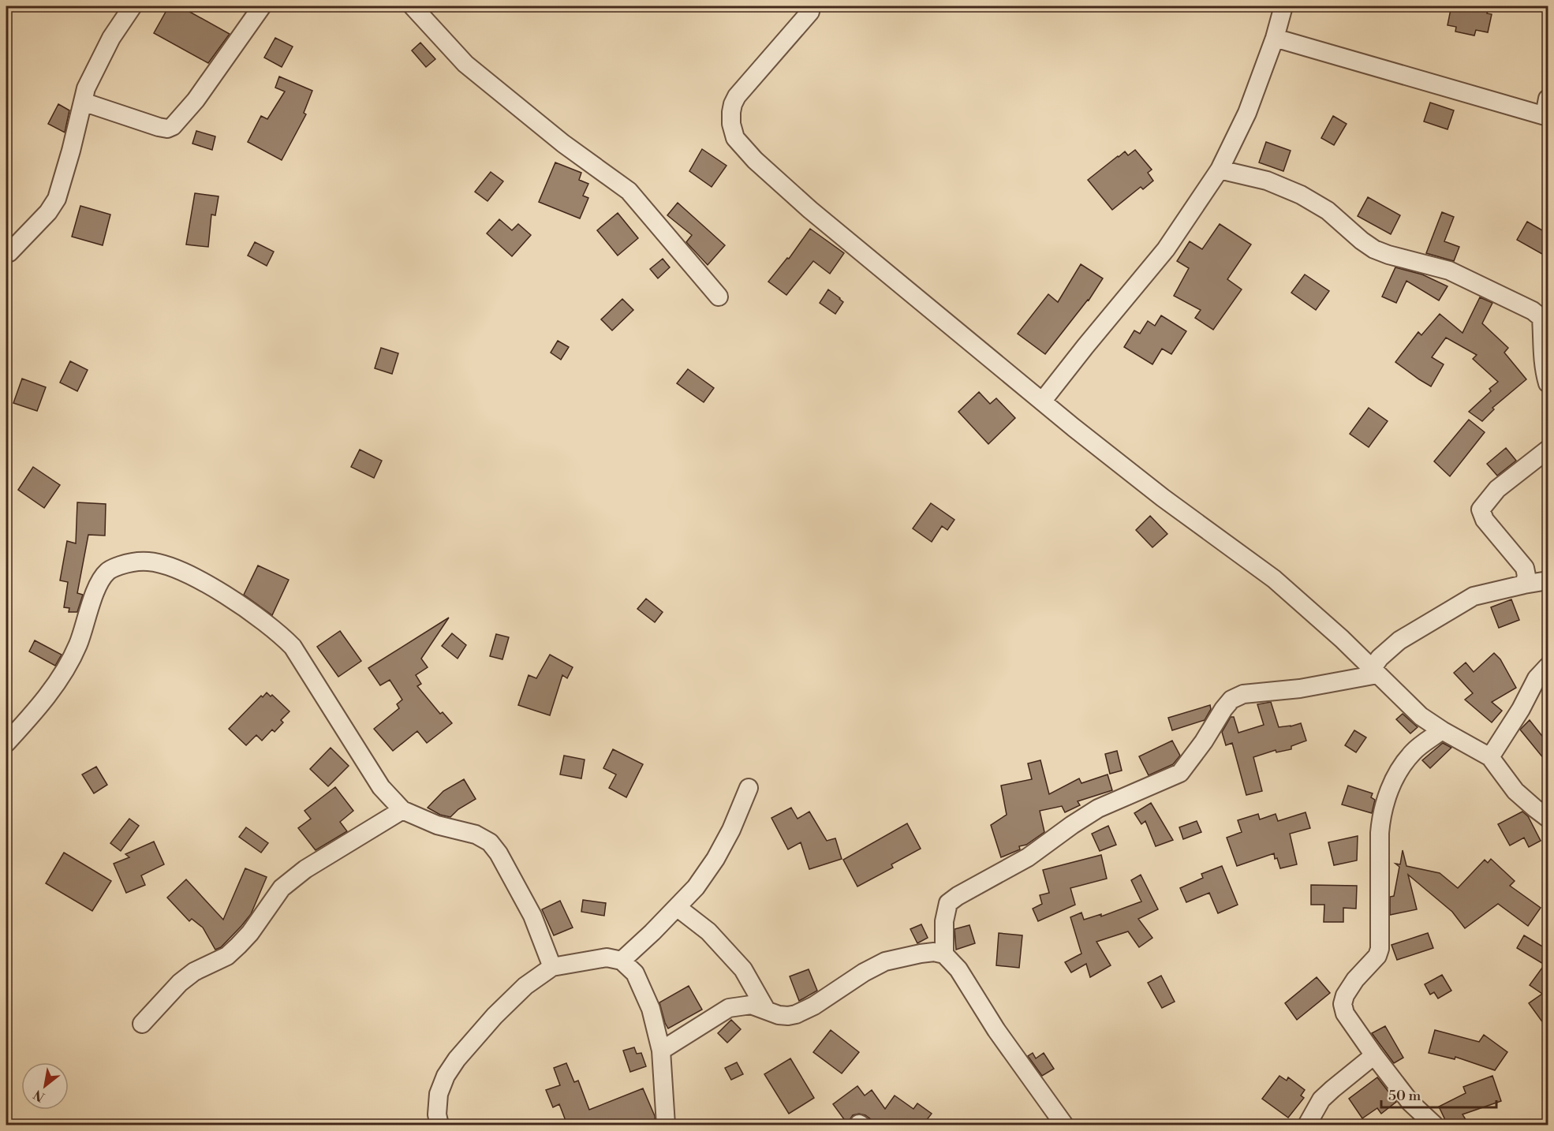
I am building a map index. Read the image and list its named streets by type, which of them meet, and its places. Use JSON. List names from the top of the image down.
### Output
{
  "scale_bar": "50 m",
  "north": "bottom left"
}
